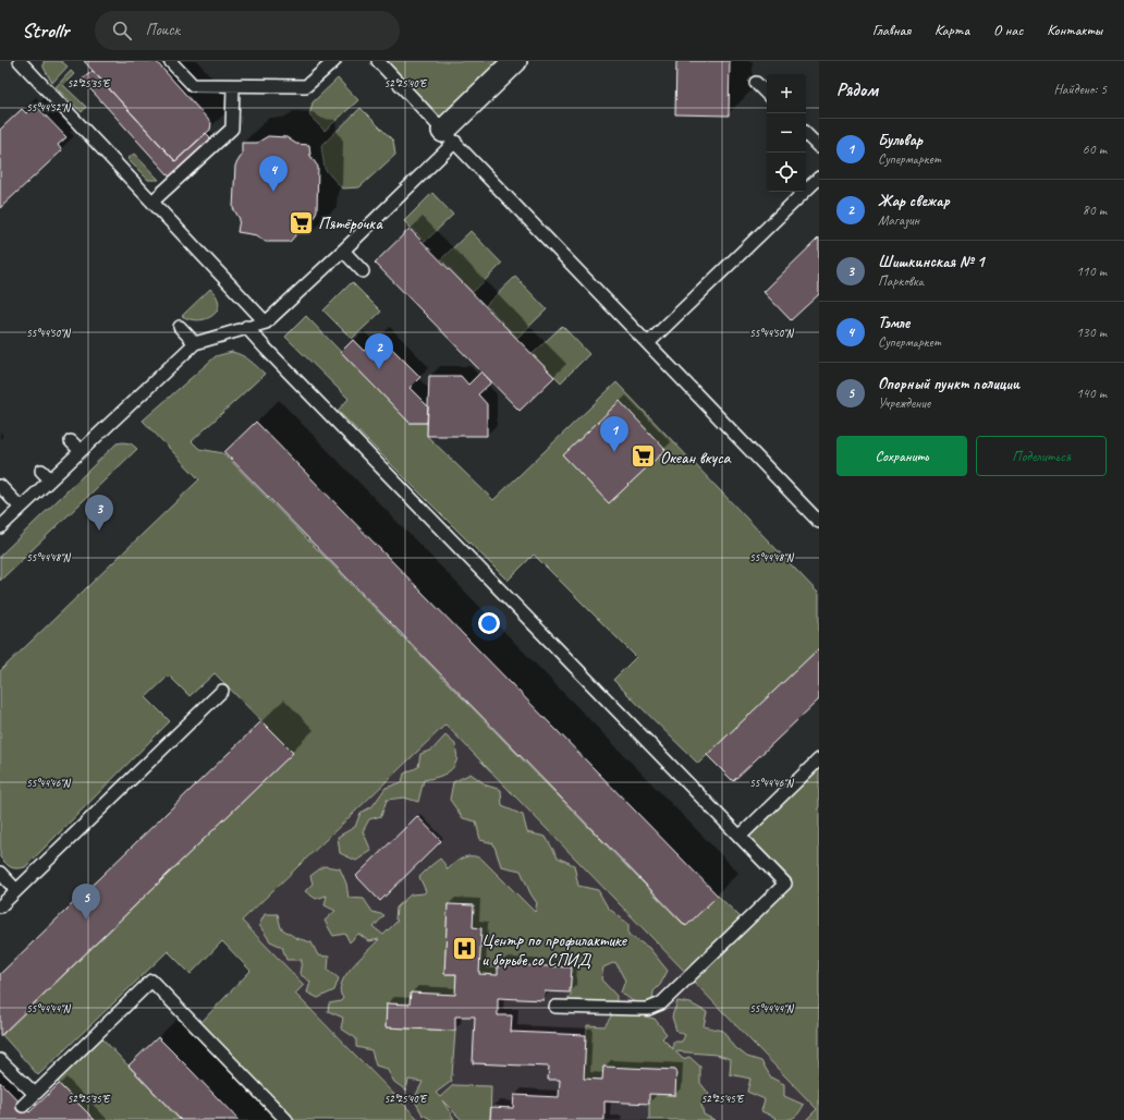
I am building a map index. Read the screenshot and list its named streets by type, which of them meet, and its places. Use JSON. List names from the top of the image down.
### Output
{
  "places": {
    "supermarket": ["Пятёрочка", "Океан вкуса"],
    "hospital": ["Центр по профилактике и борьбе со СПИД"]
  },
  "page": {
    "header": "Strollr",
    "search": "Поиск",
    "nav": [
      "Главная",
      "Карта",
      "О нас",
      "Контакты"
    ],
    "heading": ["Рядом", "Найдено: 5"],
    "map_buttons": ["+", "−"],
    "list": [
      {
        "mark": "1",
        "name": "Бульвар",
        "note": "Супермаркет",
        "value": "60 m"
      },
      {
        "mark": "2",
        "name": "Жар свежар",
        "note": "Магазин",
        "value": "80 m"
      },
      {
        "mark": "3",
        "name": "Шишкинская № 1",
        "note": "Парковка",
        "value": "110 m"
      },
      {
        "mark": "4",
        "name": "Тэмле",
        "note": "Супермаркет",
        "value": "130 m"
      },
      {
        "mark": "5",
        "name": "Опорный пункт полиции",
        "note": "Учреждение",
        "value": "140 m"
      }
    ],
    "pins": [
      "4",
      "2",
      "1",
      "3",
      "5"
    ],
    "buttons": ["Сохранить", "Поделиться"]
  },
  "coordinates": [
    "52°25'35\"E",
    "52°25'40\"E",
    "55°44'52\"N",
    "55°44'50\"N",
    "55°44'48\"N",
    "55°44'46\"N",
    "55°44'44\"N",
    "52°25'45\"E"
  ]
}
